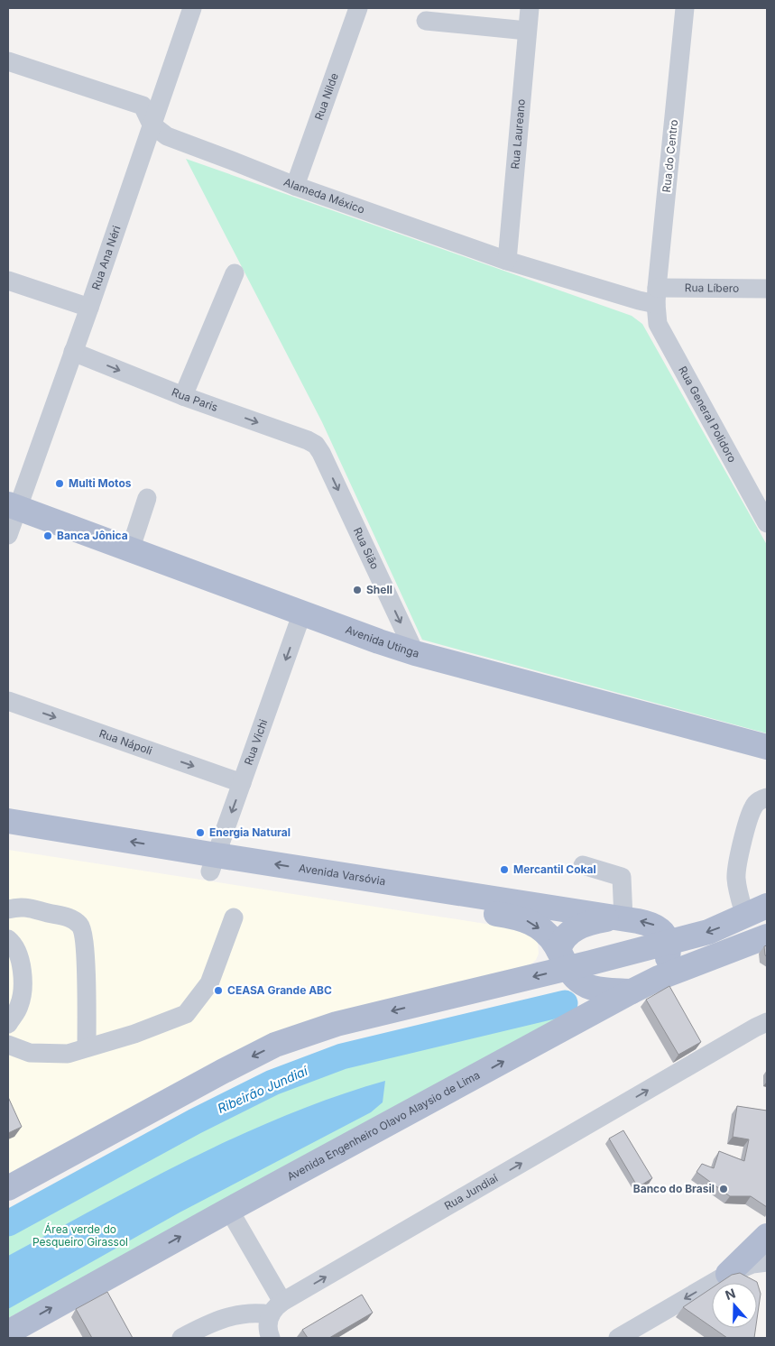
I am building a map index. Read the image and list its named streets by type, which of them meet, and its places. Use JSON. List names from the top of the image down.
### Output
{
  "streets": {
    "main road": ["Avenida Utinga", "Avenida Varsóvia", "Avenida Engenheiro Olavo Alaysio de Lima"],
    "street": [
      "Rua Nilde",
      "Rua Laureano",
      "Rua do Centro",
      "Alameda México",
      "Rua Ana Néri",
      "Rua Líbero",
      "Rua Paris",
      "Rua General Polidoro",
      "Rua Sião",
      "Rua Nápoli",
      "Rua Vichi",
      "Rua Jundiaí"
    ]
  },
  "crossings": [
    ["Rua Nilde", "Alameda México"],
    ["Rua Laureano", "Alameda México"],
    ["Rua do Centro", "Alameda México"],
    ["Rua do Centro", "Rua Líbero"],
    ["Rua do Centro", "Rua General Polidoro"],
    ["Alameda México", "Rua Ana Néri"],
    ["Alameda México", "Rua Líbero"],
    ["Alameda México", "Rua General Polidoro"],
    ["Rua Ana Néri", "Rua Paris"],
    ["Rua Ana Néri", "Avenida Utinga"],
    ["Rua Líbero", "Rua General Polidoro"],
    ["Rua Paris", "Rua Sião"],
    ["Rua Sião", "Avenida Utinga"],
    ["Avenida Utinga", "Rua Vichi"],
    ["Rua Nápoli", "Rua Vichi"],
    ["Rua Vichi", "Avenida Varsóvia"],
    ["Avenida Varsóvia", "Avenida Engenheiro Olavo Alaysio de Lima"]
  ],
  "one_way": [
    "Rua Paris",
    "Rua Sião",
    "Rua Nápoli",
    "Rua Vichi",
    "Rua Jundiaí"
  ],
  "water": ["Ribeirão Jundiaí"],
  "parks": ["Área verde do Pesqueiro Girassol"],
  "places": [
    "Multi Motos",
    "Banca Jônica",
    "Shell",
    "Energia Natural",
    "Mercantil Cokal",
    "CEASA Grande ABC",
    "Banco do Brasil"
  ],
  "north": "top"
}
